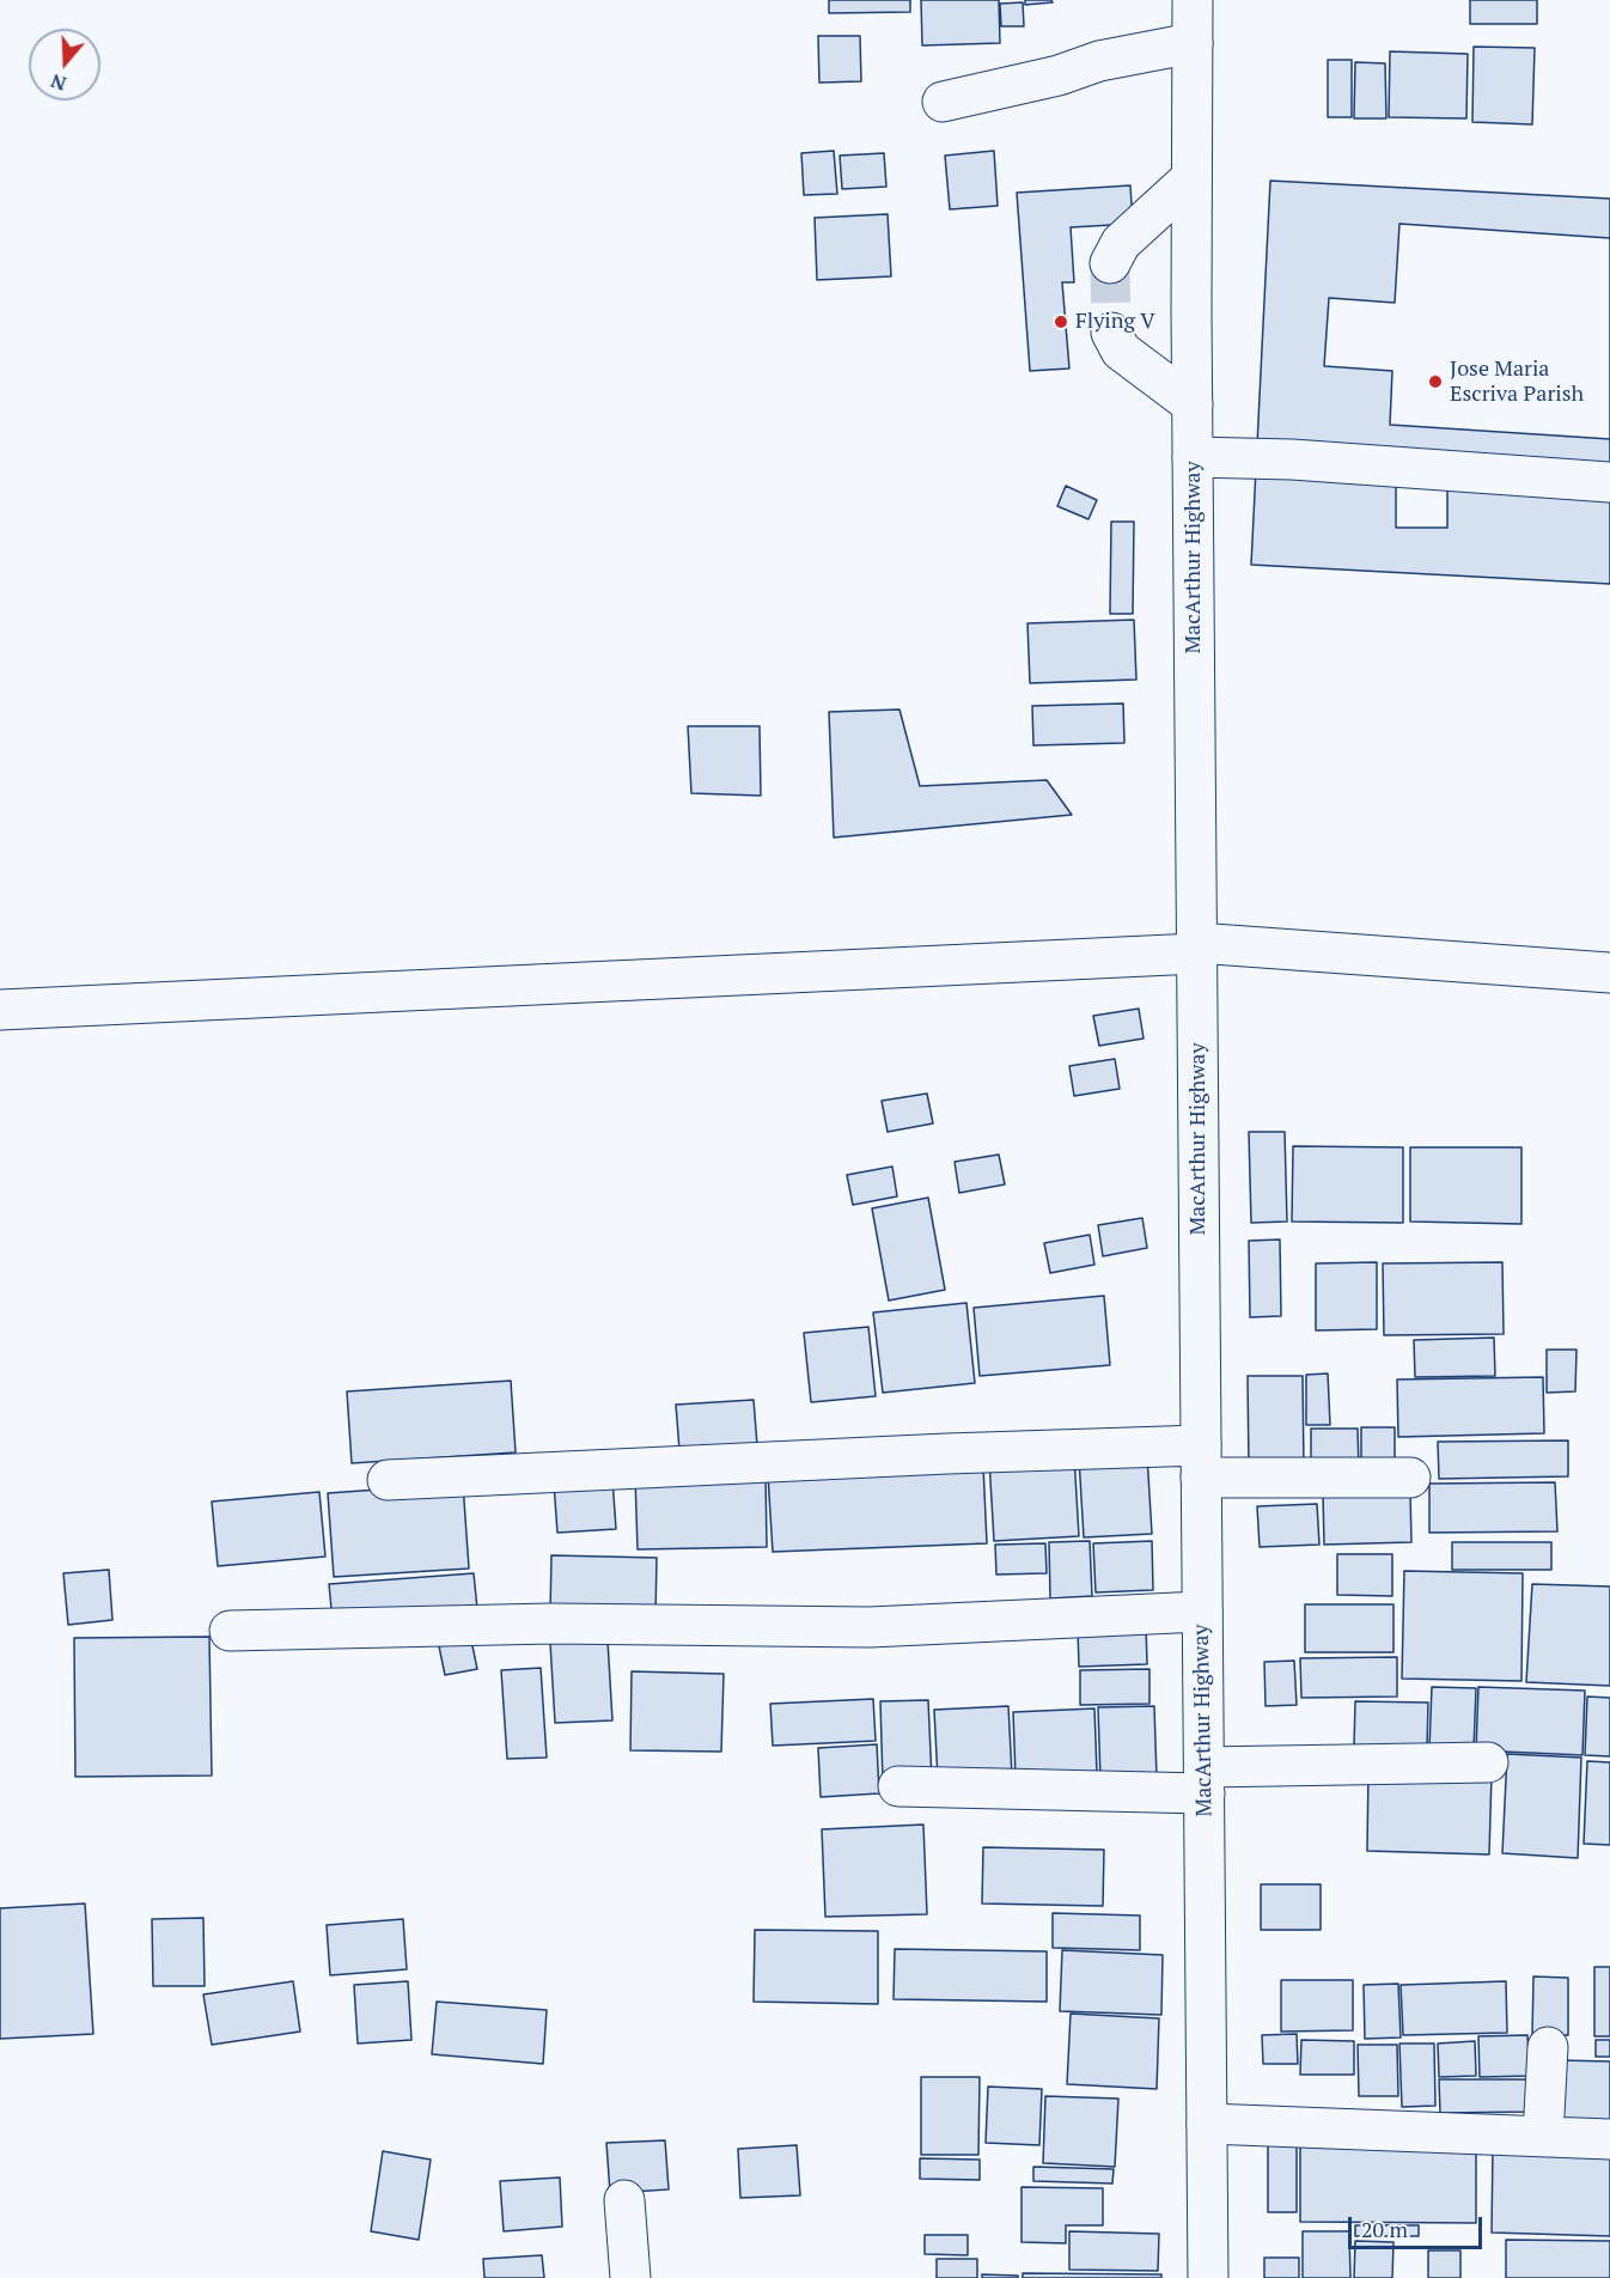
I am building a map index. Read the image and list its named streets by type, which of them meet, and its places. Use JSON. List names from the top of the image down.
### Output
{
  "streets": {
    "main road": ["MacArthur Highway"]
  },
  "places": ["Flying V", "Jose Maria Escriva Parish"],
  "scale_bar": "20 m",
  "north": "bottom"
}
